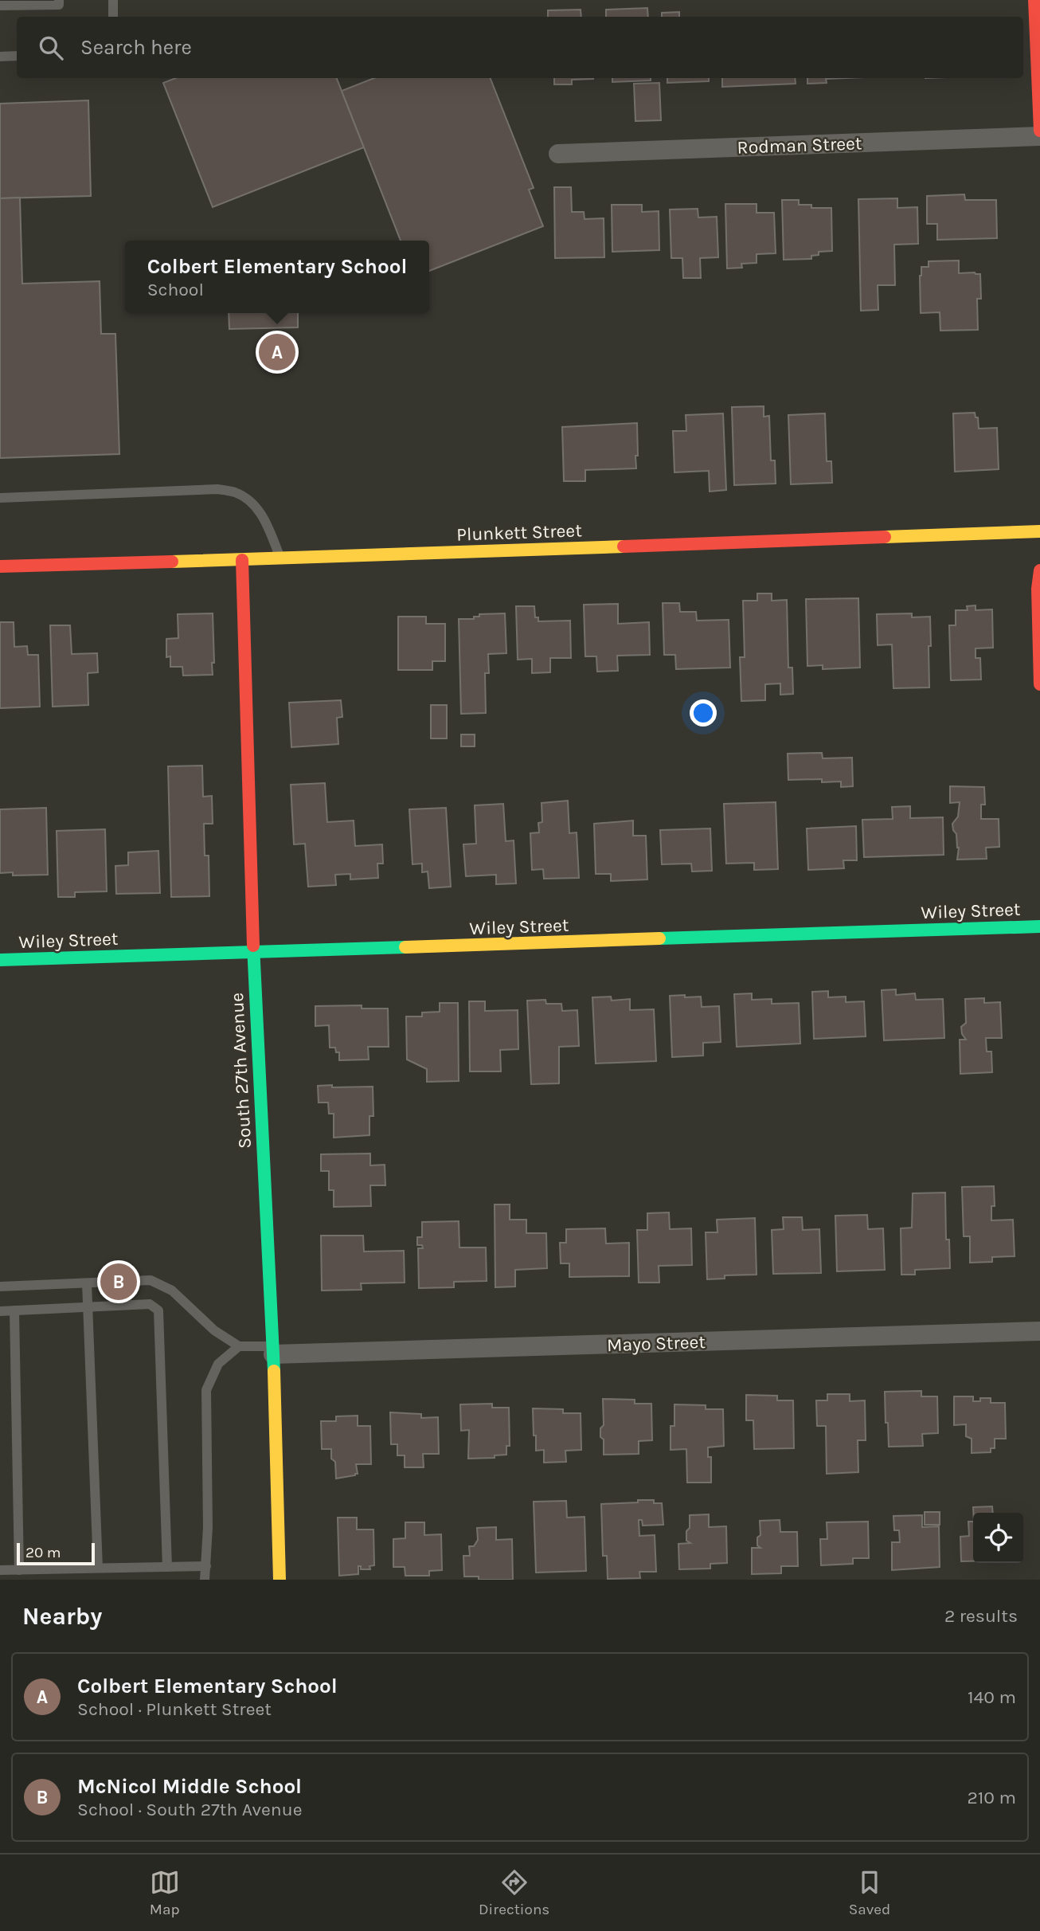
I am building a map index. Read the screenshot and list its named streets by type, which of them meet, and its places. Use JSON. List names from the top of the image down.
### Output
{
  "streets": {
    "street": [
      "Rodman Street",
      "Plunkett Street",
      "Wiley Street",
      "South 27th Avenue",
      "Mayo Street"
    ]
  },
  "crossings": [
    ["Plunkett Street", "South 27th Avenue"],
    ["Wiley Street", "South 27th Avenue"],
    ["South 27th Avenue", "Mayo Street"]
  ],
  "scale_bar": "20 m",
  "page": {
    "search": "Search here",
    "popup": ["Colbert Elementary School", "School"],
    "pins": ["A", "B"],
    "scale": "20 m",
    "heading": ["Nearby", "2 results"],
    "list": [
      {
        "mark": "A",
        "name": "Colbert Elementary School",
        "note": "School · Plunkett Street",
        "value": "140 m"
      },
      {
        "mark": "B",
        "name": "McNicol Middle School",
        "note": "School · South 27th Avenue",
        "value": "210 m"
      }
    ],
    "nav": ["Map", "Directions", "Saved"]
  }
}
